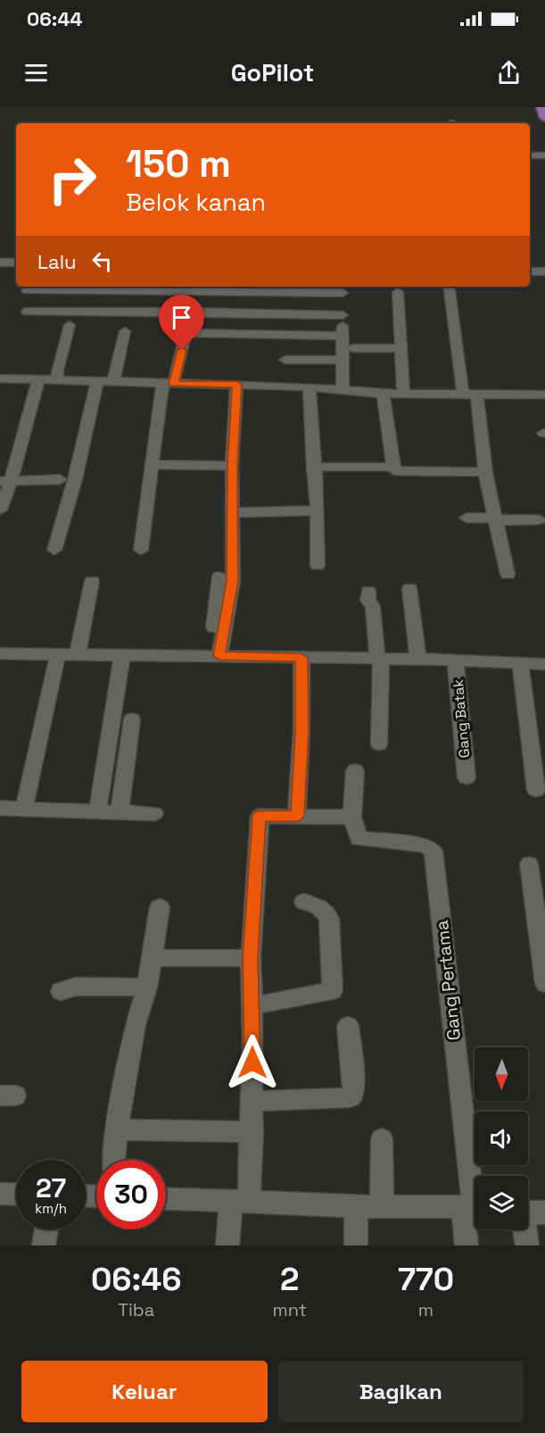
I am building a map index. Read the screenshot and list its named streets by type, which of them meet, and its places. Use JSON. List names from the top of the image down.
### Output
{
  "streets": {
    "street": ["Gang Batak", "Gang Pertama"]
  },
  "north": "bottom",
  "page": {
    "status": "06:44",
    "header": "GoPilot",
    "turn": ["150 m", "Belok kanan"],
    "then": "Lalu",
    "speed": "27 km/h",
    "limit": "30",
    "eta": [
      "06:46",
      "Tiba",
      "2",
      "mnt",
      "770",
      "m"
    ],
    "buttons": ["Keluar", "Bagikan"]
  }
}
